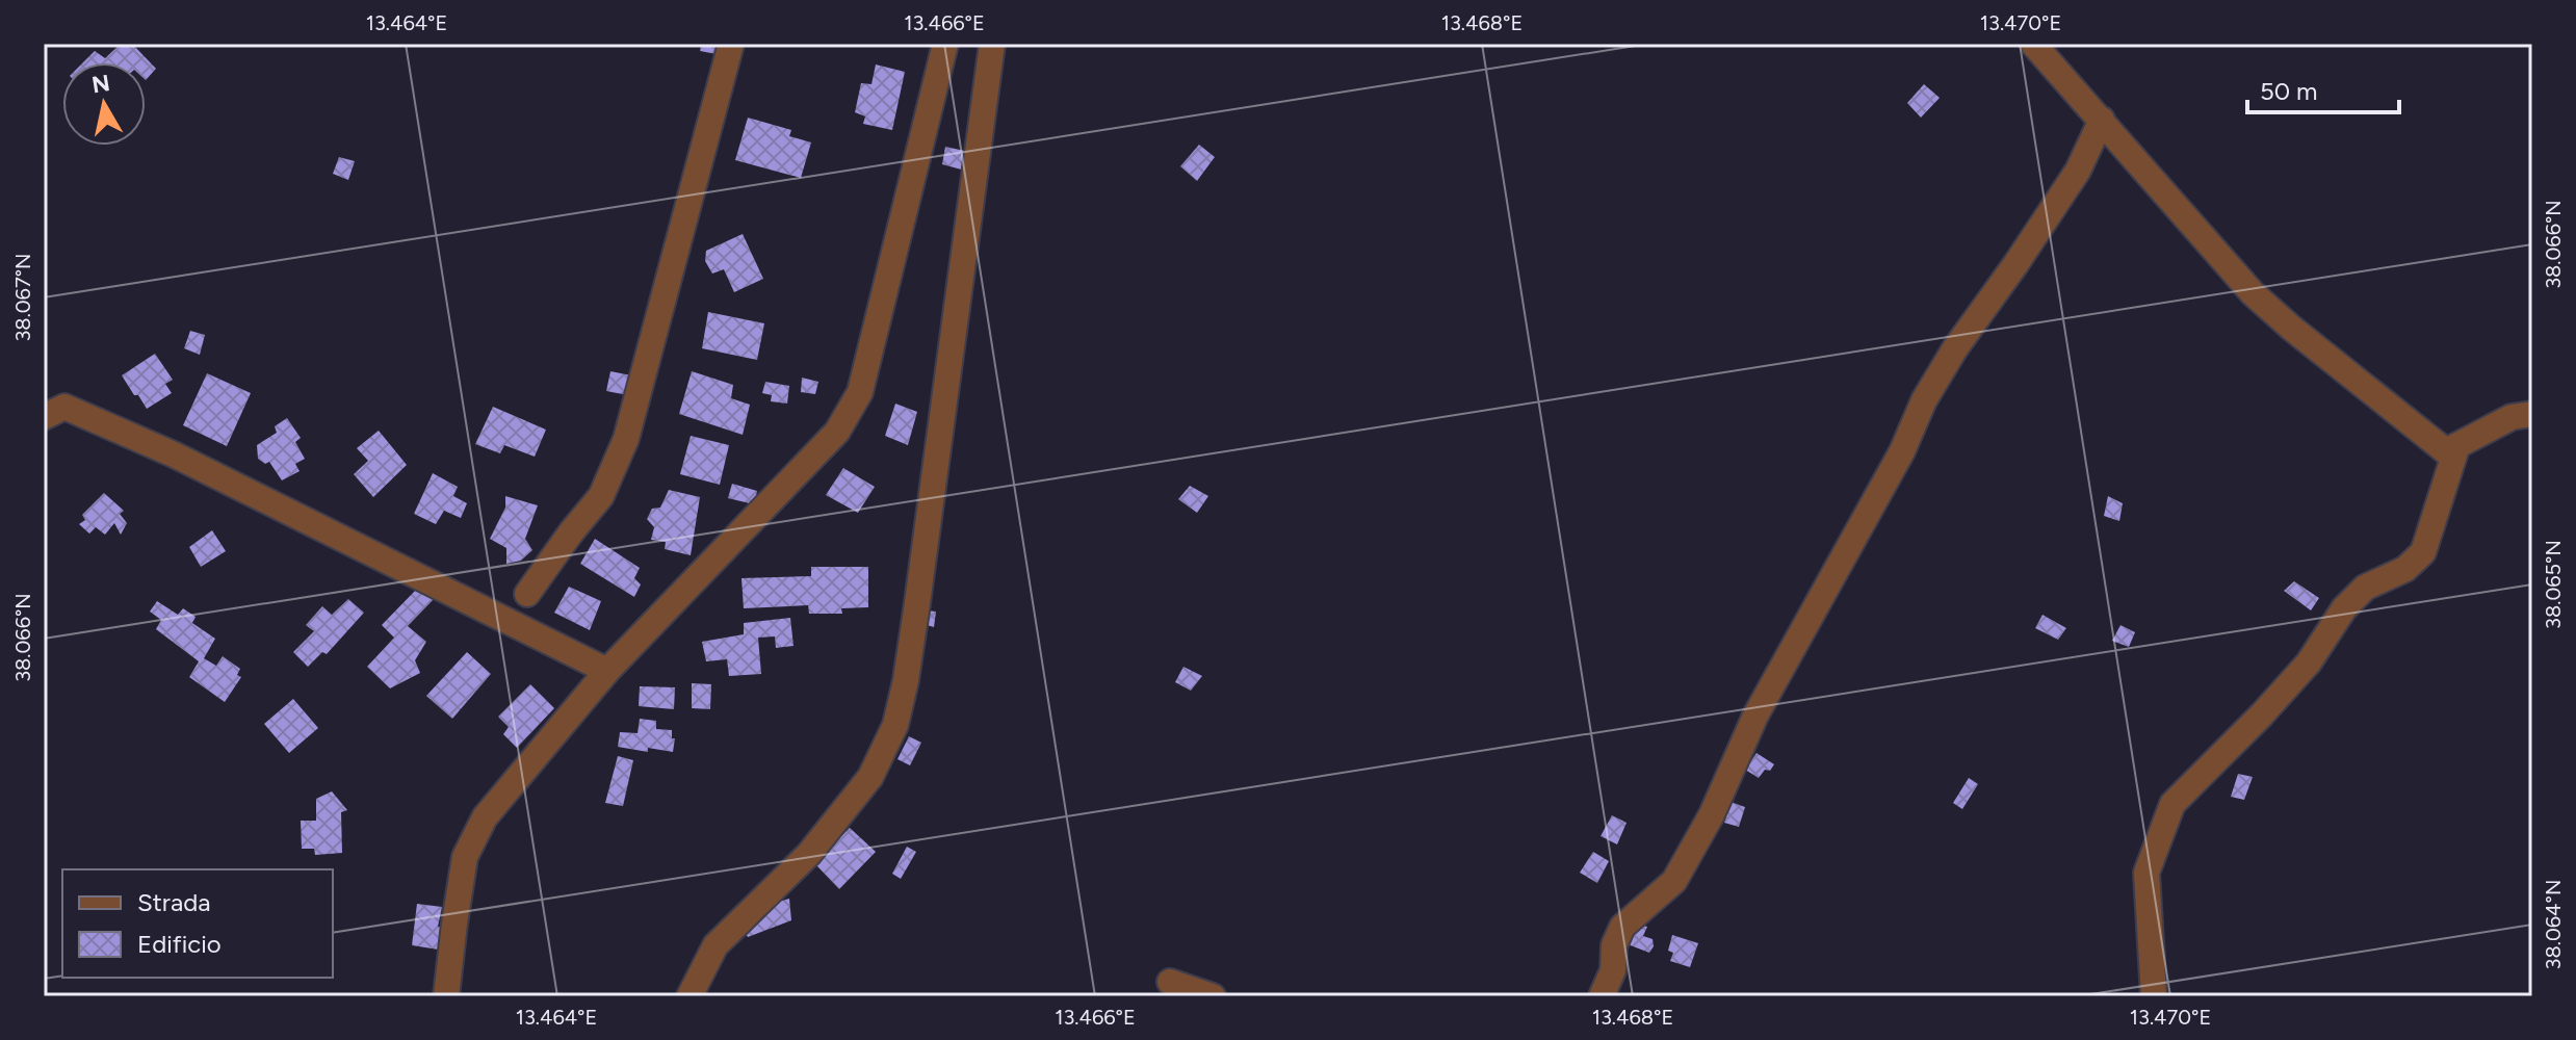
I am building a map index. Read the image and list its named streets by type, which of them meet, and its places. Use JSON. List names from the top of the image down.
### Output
{
  "legend": ["Strada", "Edificio"],
  "scale_bar": "50 m",
  "north": "top",
  "coordinates": [
    "13.464°E",
    "13.466°E",
    "13.468°E",
    "13.470°E",
    "38.066°N",
    "38.067°N",
    "38.065°N",
    "38.064°N"
  ]
}
